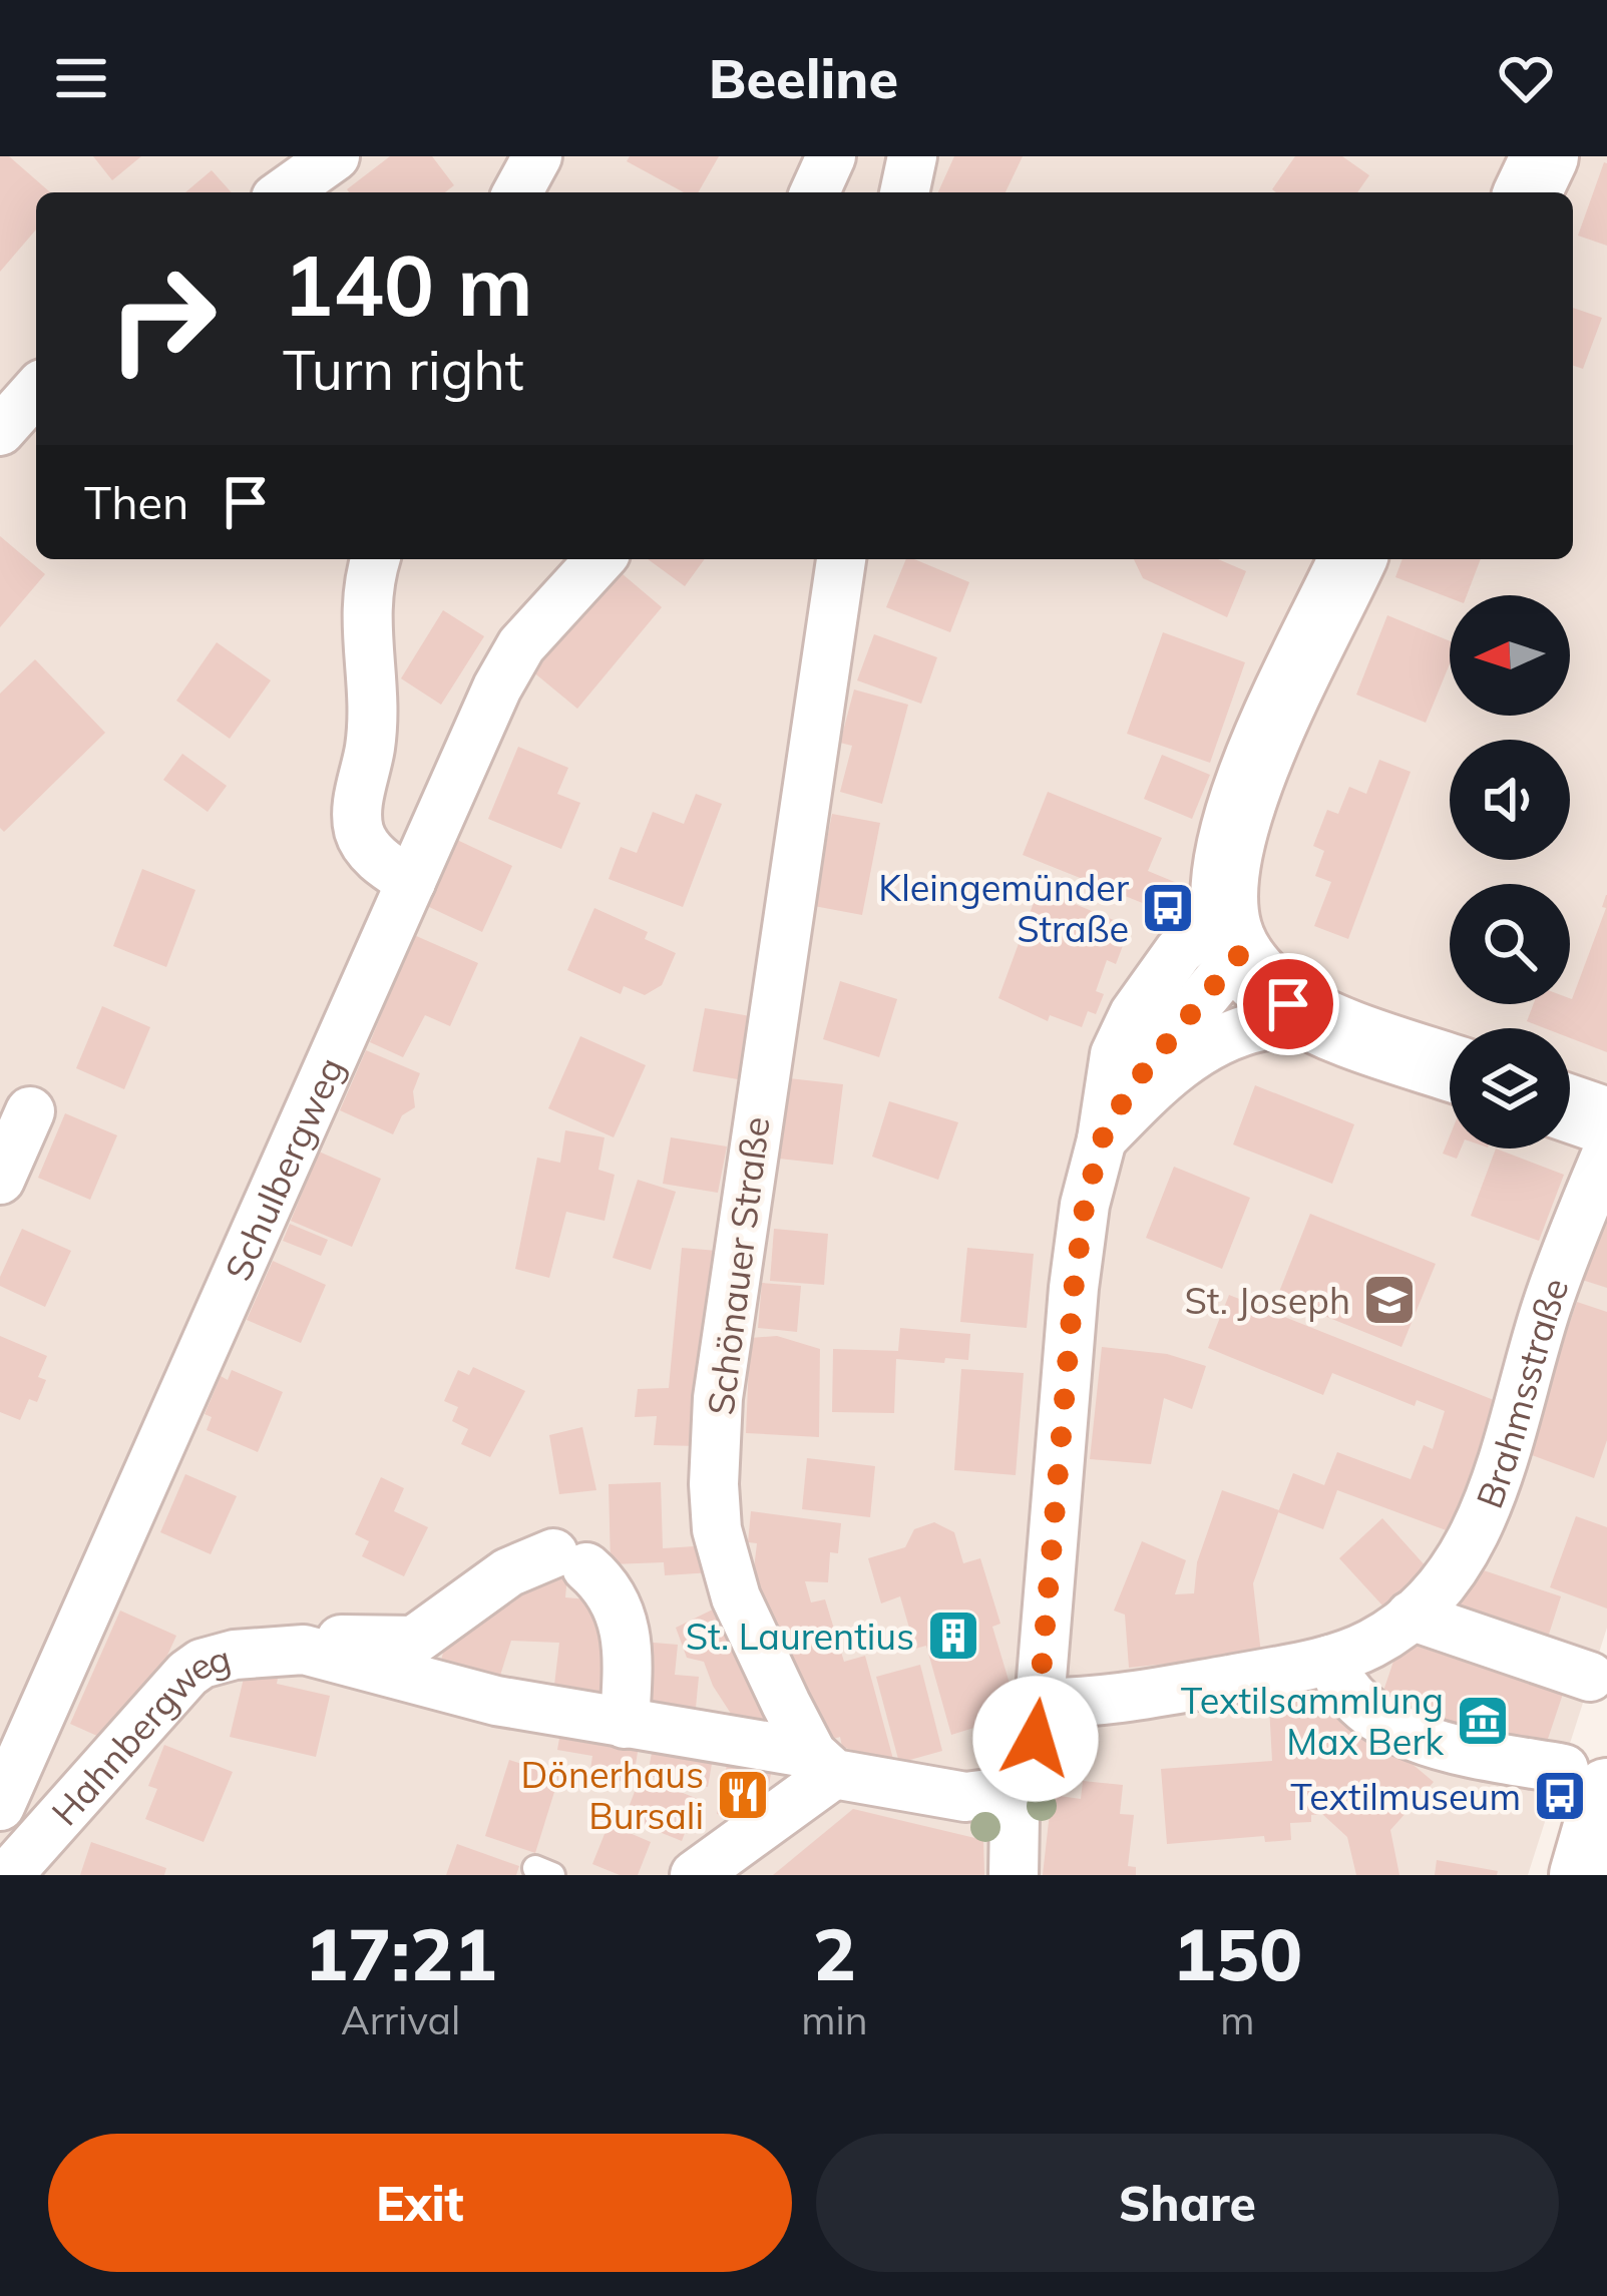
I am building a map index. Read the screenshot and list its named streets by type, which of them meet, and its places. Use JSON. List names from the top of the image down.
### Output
{
  "streets": {
    "street": [
      "Schulbergweg",
      "Schönauer Straße",
      "Brahmsstraße",
      "Hahnbergweg"
    ]
  },
  "crossings": [
    ["Schönauer Straße", "Hahnbergweg"]
  ],
  "places": {
    "bus stop": ["Kleingemünder Straße", "Textilmuseum"],
    "school or university": ["St. Joseph"],
    "building": ["St. Laurentius"],
    "museum": ["Textilsammlung Max Berk"],
    "restaurant": ["Dönerhaus Bursali"]
  },
  "north": "left",
  "page": {
    "header": "Beeline",
    "turn": ["140 m", "Turn right"],
    "then": "Then",
    "eta": [
      "17:21",
      "Arrival",
      "2",
      "min",
      "150",
      "m"
    ],
    "buttons": ["Exit", "Share"]
  }
}
